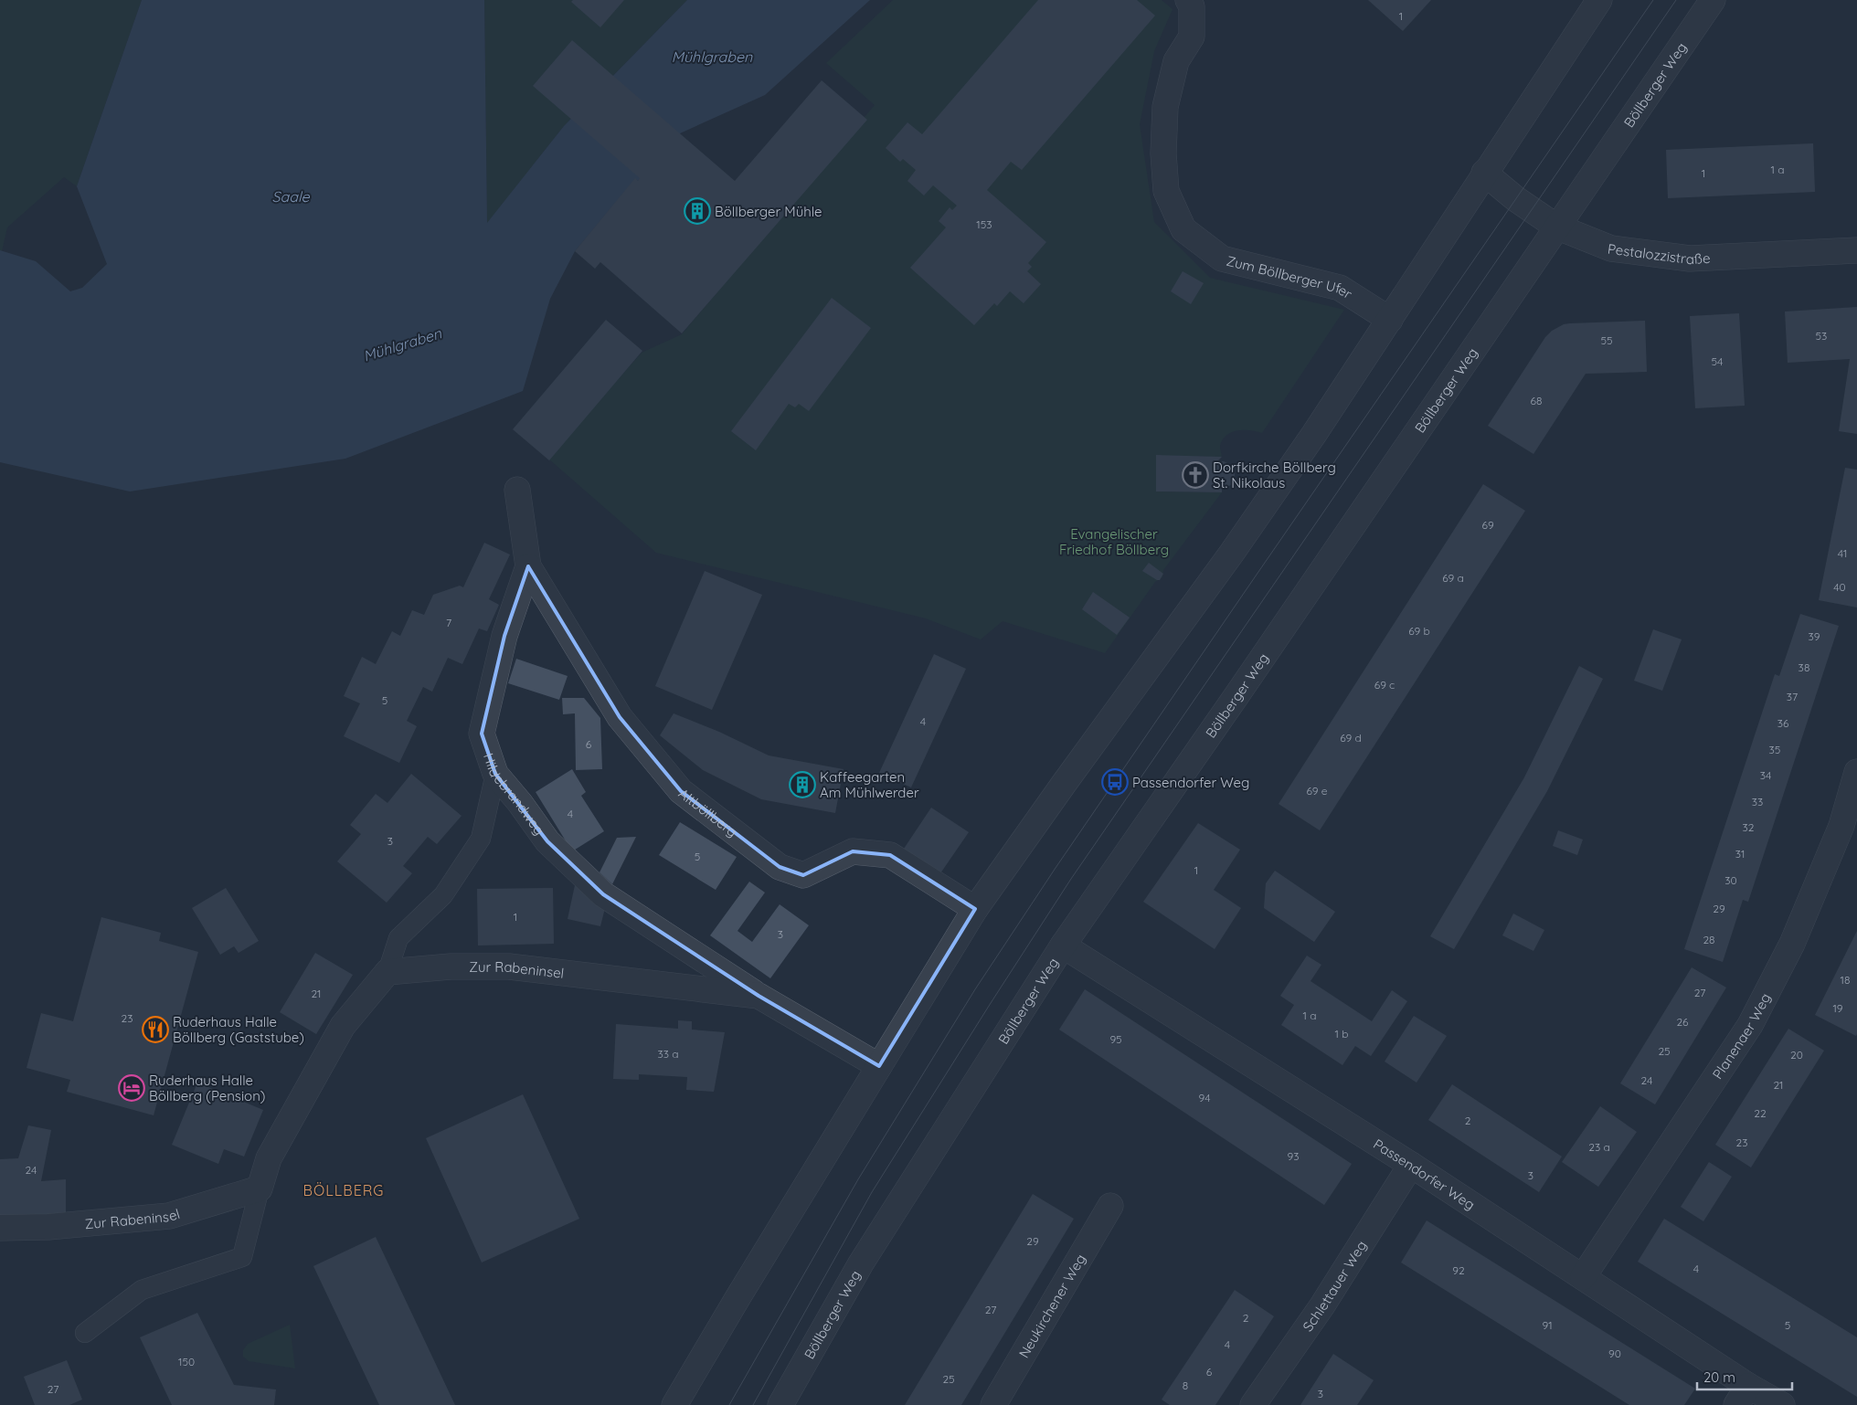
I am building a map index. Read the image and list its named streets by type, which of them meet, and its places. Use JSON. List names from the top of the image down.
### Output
{
  "streets": {
    "street": [
      "Böllberger Weg",
      "Pestalozzistraße",
      "Zum Böllberger Ufer",
      "Hildebrandweg",
      "Altböllberg",
      "Zur Rabeninsel",
      "Planenaer Weg",
      "Passendorfer Weg",
      "Schlettauer Weg",
      "Neukirchener Weg"
    ]
  },
  "crossings": [
    ["Böllberger Weg", "Pestalozzistraße"],
    ["Böllberger Weg", "Passendorfer Weg"],
    ["Hildebrandweg", "Altböllberg"],
    ["Hildebrandweg", "Zur Rabeninsel"],
    ["Planenaer Weg", "Passendorfer Weg"],
    ["Passendorfer Weg", "Schlettauer Weg"]
  ],
  "districts": ["BÖLLBERG"],
  "water": ["Mühlgraben", "Saale"],
  "parks": ["Evangelischer Friedhof Böllberg"],
  "places": {
    "building": ["Böllberger Mühle", "Kaffeegarten Am Mühlwerder"],
    "church": ["Dorfkirche Böllberg St. Nikolaus"],
    "bus stop": ["Passendorfer Weg"],
    "restaurant": ["Ruderhaus Halle Böllberg (Gaststube)"],
    "hotel": ["Ruderhaus Halle Böllberg (Pension)"]
  },
  "house_numbers": [
    "1",
    "1 a",
    "1",
    "153",
    "53",
    "55",
    "54",
    "68",
    "69",
    "41",
    "69 a",
    "40",
    "7",
    "69 b",
    "39",
    "38",
    "69 c",
    "37",
    "5",
    "4",
    "36",
    "69 d",
    "6",
    "35",
    "34",
    "69 e",
    "33",
    "4",
    "32",
    "3",
    "31",
    "5",
    "1",
    "30",
    "29",
    "1",
    "3",
    "28",
    "18",
    "27",
    "21",
    "19",
    "1 a",
    "23",
    "26",
    "1 b",
    "95",
    "25",
    "33 a",
    "20",
    "24",
    "21",
    "94",
    "22",
    "2",
    "23",
    "23 a",
    "93",
    "24",
    "3",
    "29",
    "4",
    "92",
    "27",
    "2",
    "91",
    "5",
    "4",
    "90",
    "150",
    "6",
    "25",
    "8",
    "27",
    "3"
  ],
  "scale_bar": "20 m"
}
